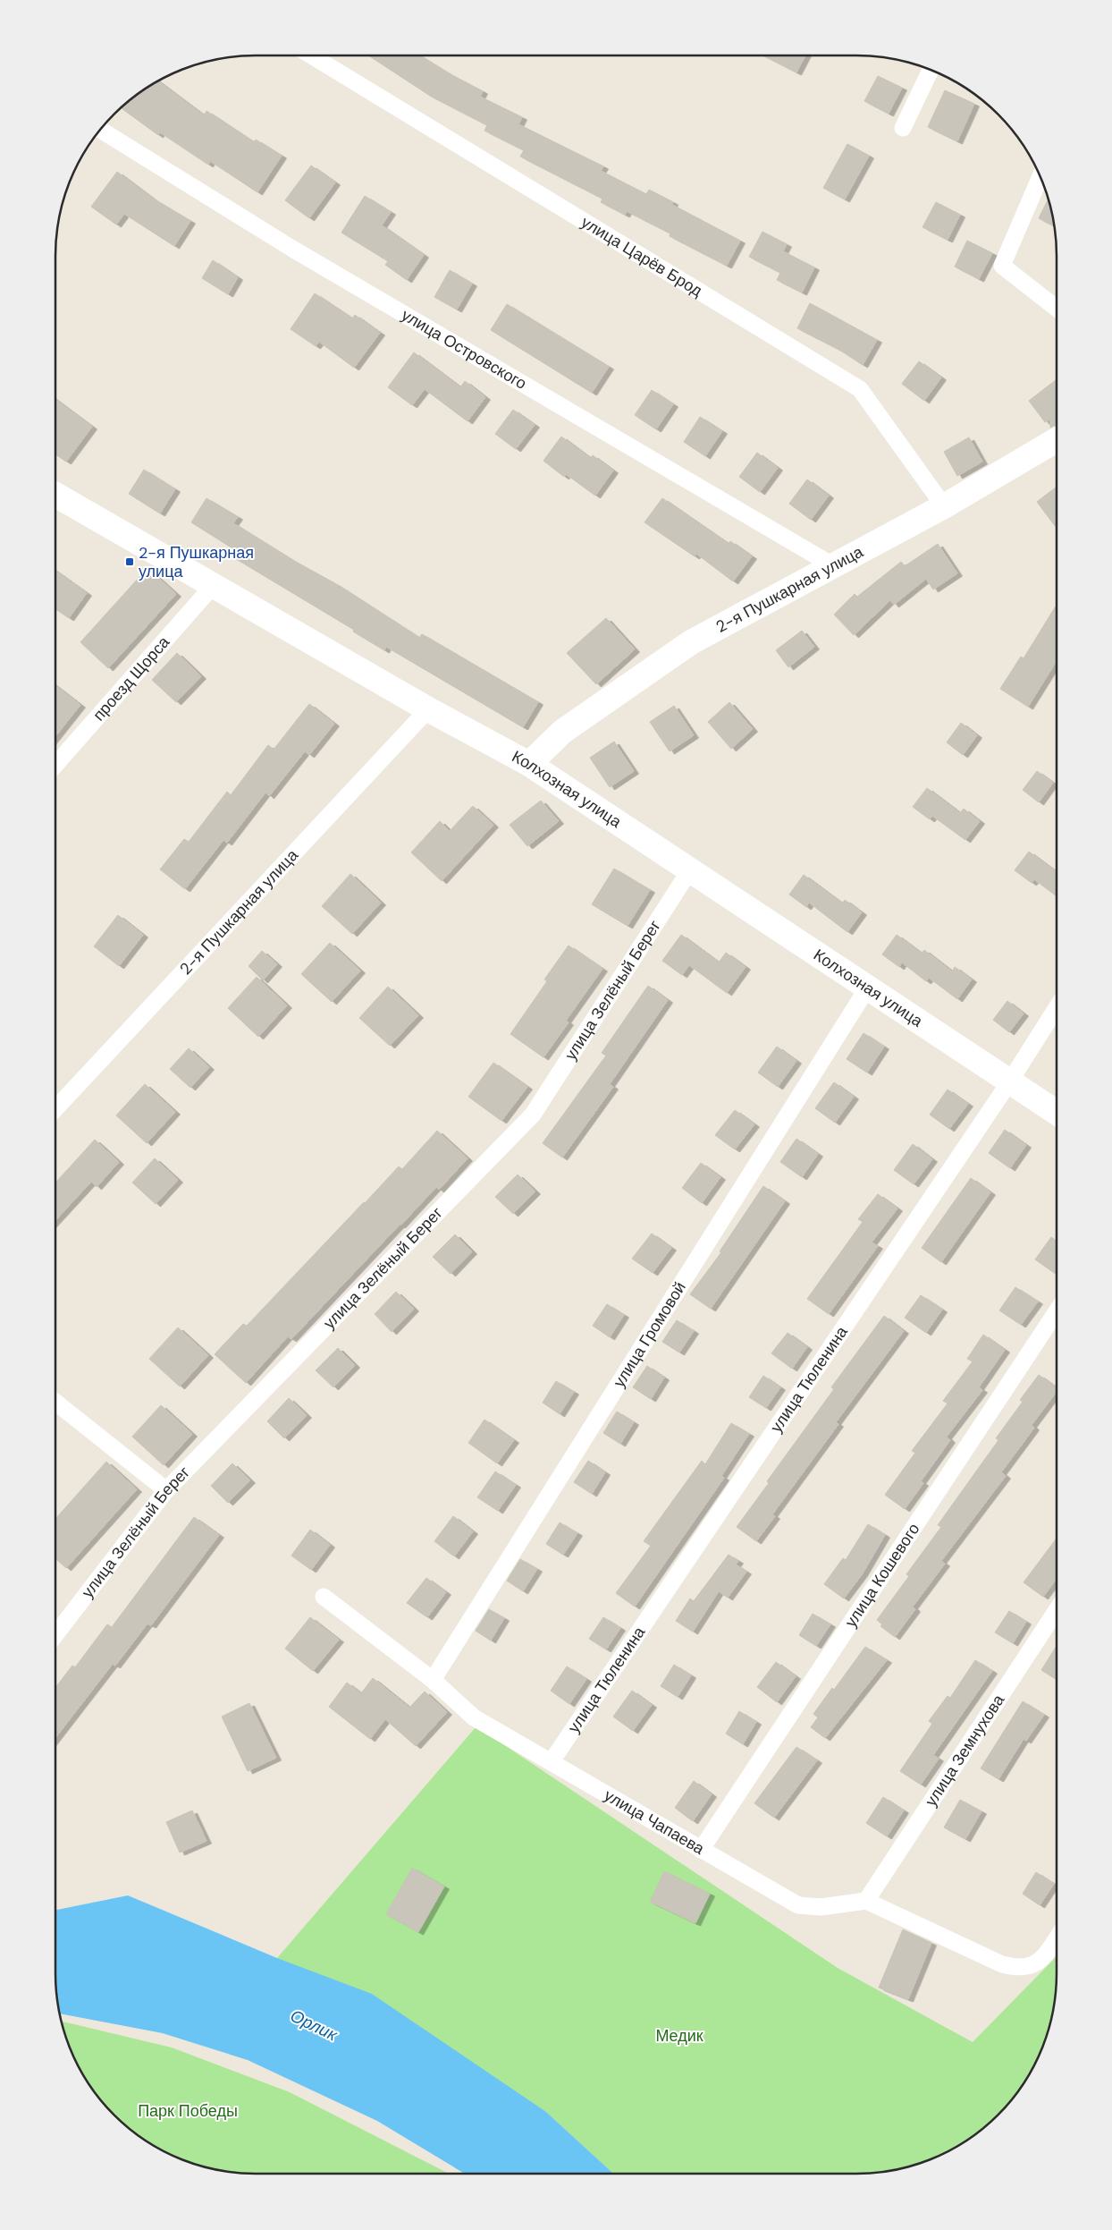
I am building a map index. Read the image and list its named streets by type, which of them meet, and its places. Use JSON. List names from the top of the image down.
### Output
{
  "streets": {
    "main road": ["2-я Пушкарная улица", "Колхозная улица"],
    "street": [
      "улица Царёв Брод",
      "улица Островского",
      "проезд Щорса",
      "улица Зелёный Берег",
      "улица Громовой",
      "улица Тюленина",
      "улица Кошевого",
      "улица Земнухова",
      "улица Чапаева"
    ]
  },
  "crossings": [
    ["улица Царёв Брод", "2-я Пушкарная улица"],
    ["улица Островского", "2-я Пушкарная улица"],
    ["2-я Пушкарная улица", "Колхозная улица"],
    ["проезд Щорса", "Колхозная улица"],
    ["Колхозная улица", "улица Зелёный Берег"],
    ["Колхозная улица", "улица Громовой"],
    ["Колхозная улица", "улица Тюленина"],
    ["улица Громовой", "улица Чапаева"],
    ["улица Тюленина", "улица Чапаева"],
    ["улица Кошевого", "улица Чапаева"],
    ["улица Земнухова", "улица Чапаева"]
  ],
  "water": ["Орлик"],
  "parks": ["Медик", "Парк Победы"],
  "places": {
    "transit": ["2-я Пушкарная улица"]
  }
}
